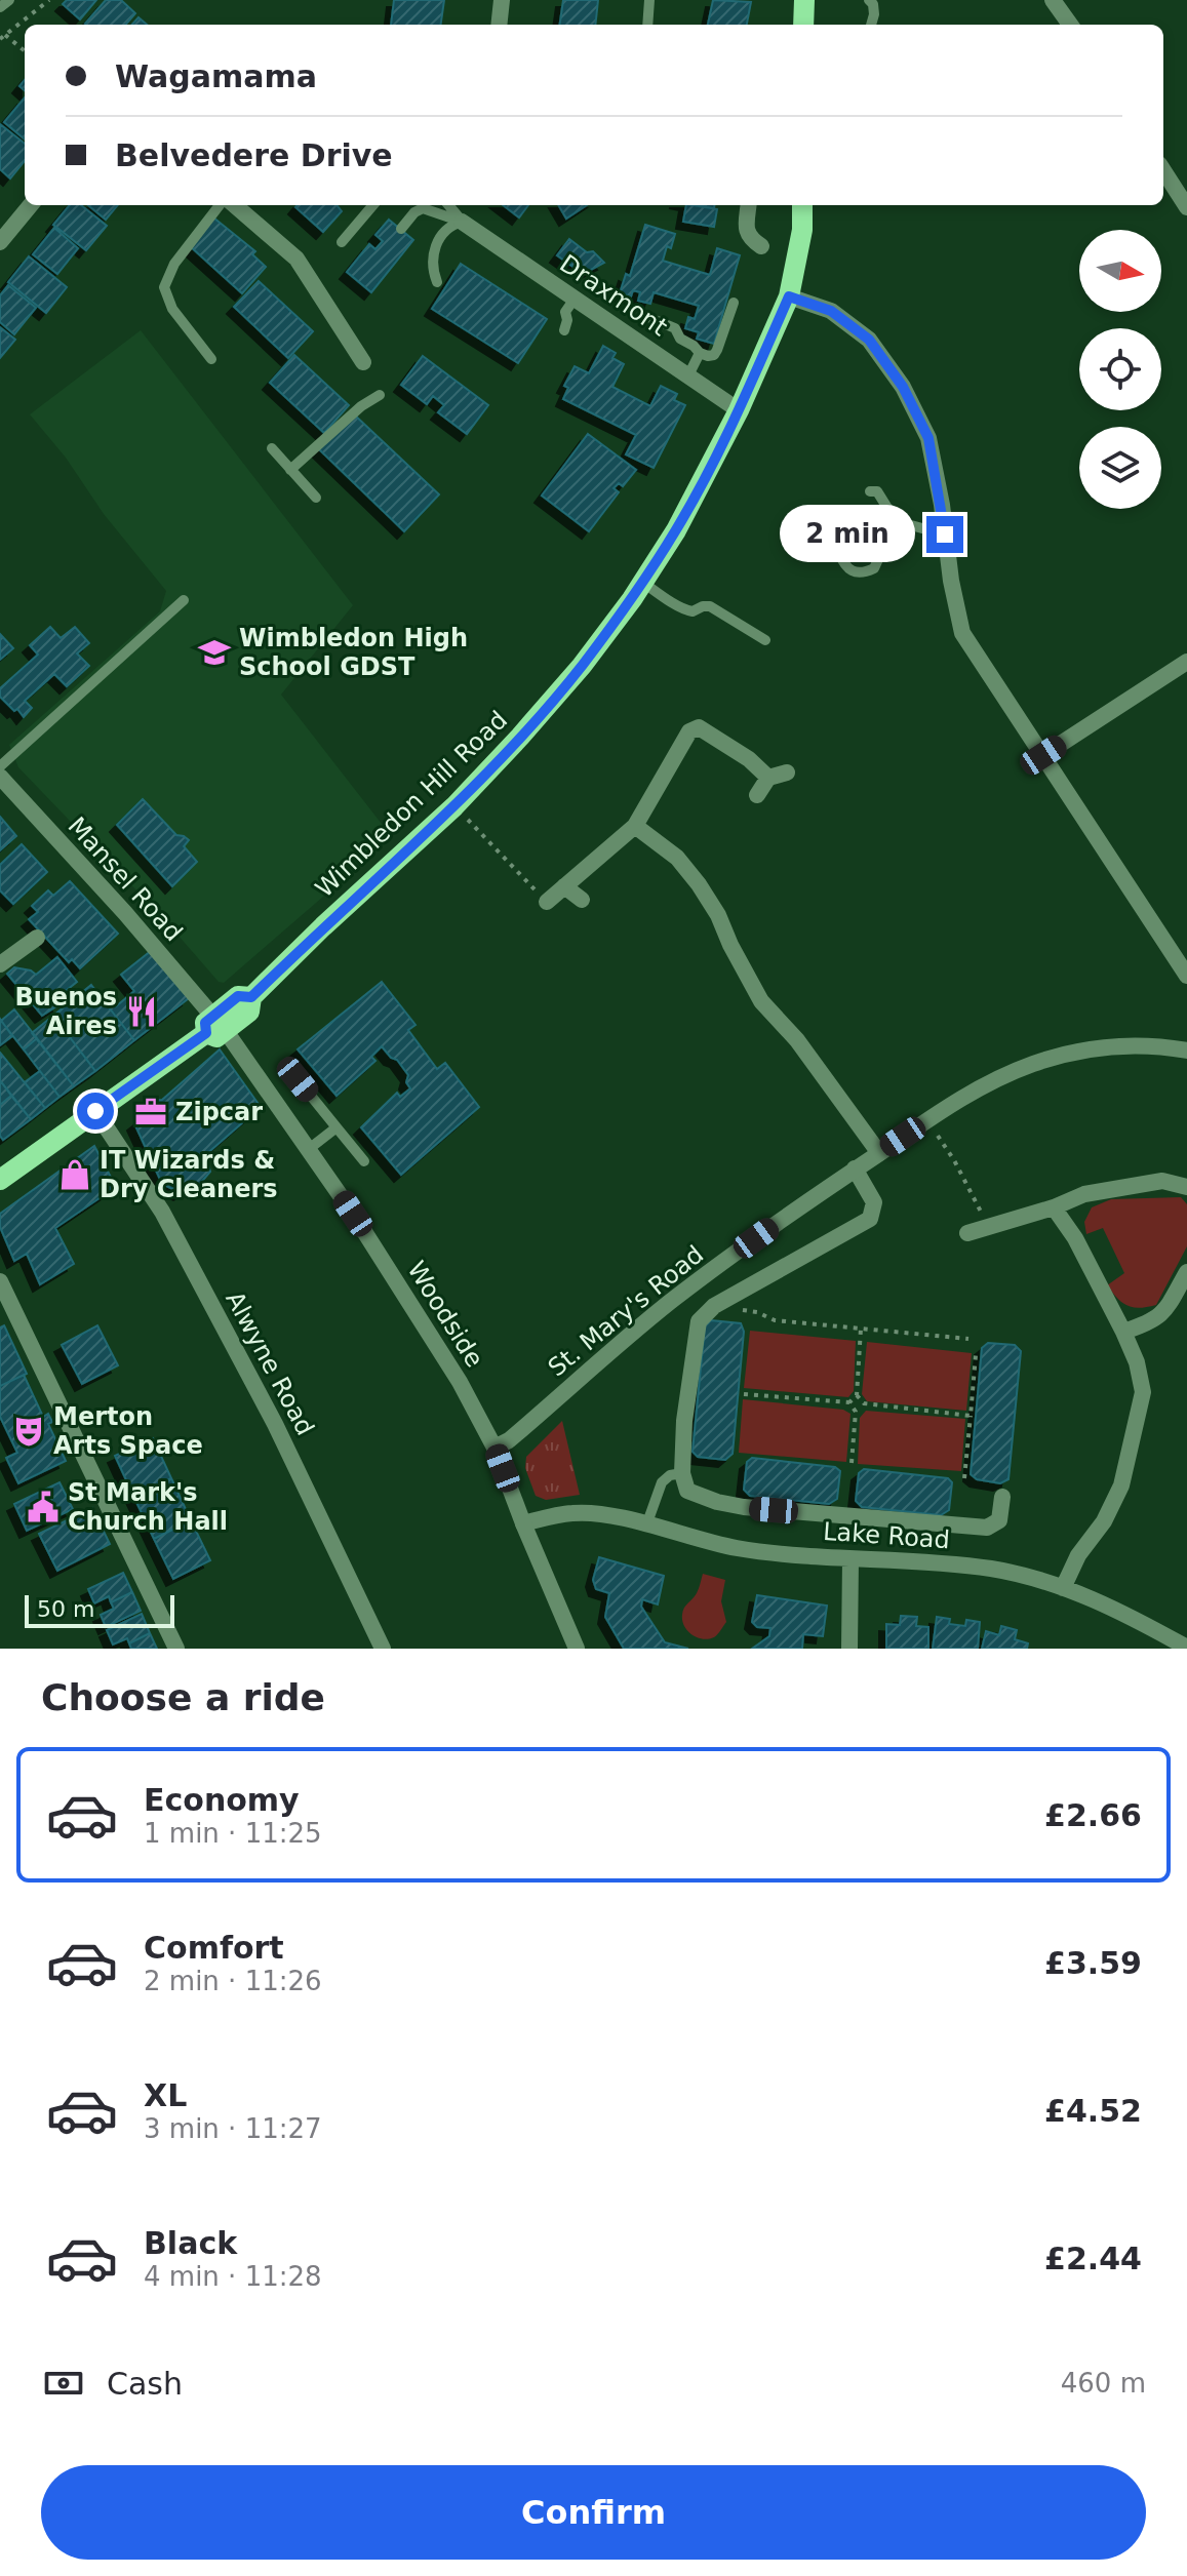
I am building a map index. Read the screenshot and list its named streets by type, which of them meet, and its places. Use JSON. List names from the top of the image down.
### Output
{
  "streets": {
    "main road": ["Wimbledon Hill Road"],
    "street": [
      "Draxmont",
      "Mansel Road",
      "St. Mary's Road",
      "Woodside",
      "Alwyne Road",
      "Lake Road"
    ]
  },
  "crossings": [
    ["Draxmont", "Wimbledon Hill Road"],
    ["Wimbledon Hill Road", "Mansel Road"],
    ["Wimbledon Hill Road", "Woodside"],
    ["Wimbledon Hill Road", "Alwyne Road"],
    ["Mansel Road", "Woodside"],
    ["St. Mary's Road", "Woodside"],
    ["Woodside", "Lake Road"]
  ],
  "places": {
    "school or university": ["Wimbledon High School GDST"],
    "restaurant": ["Buenos Aires"],
    "office": ["Zipcar"],
    "shop": ["IT Wizards & Dry Cleaners"],
    "theatre": ["Merton Arts Space"],
    "public building": ["St Mark's Church Hall"]
  },
  "scale_bar": "50 m",
  "north": "right",
  "page": {
    "banner": ["Wagamama", "Belvedere Drive"],
    "bubble": "2 min",
    "scale": "50 m",
    "heading": "Choose a ride",
    "list": [
      {
        "name": "Economy",
        "note": "1 min · 11:25",
        "value": "£2.66"
      },
      {
        "name": "Comfort",
        "note": "2 min · 11:26",
        "value": "£3.59"
      },
      {
        "name": "XL",
        "note": "3 min · 11:27",
        "value": "£4.52"
      },
      {
        "name": "Black",
        "note": "4 min · 11:28",
        "value": "£2.44"
      }
    ],
    "pay": ["Cash", "460 m"],
    "buttons": "Confirm"
  }
}
